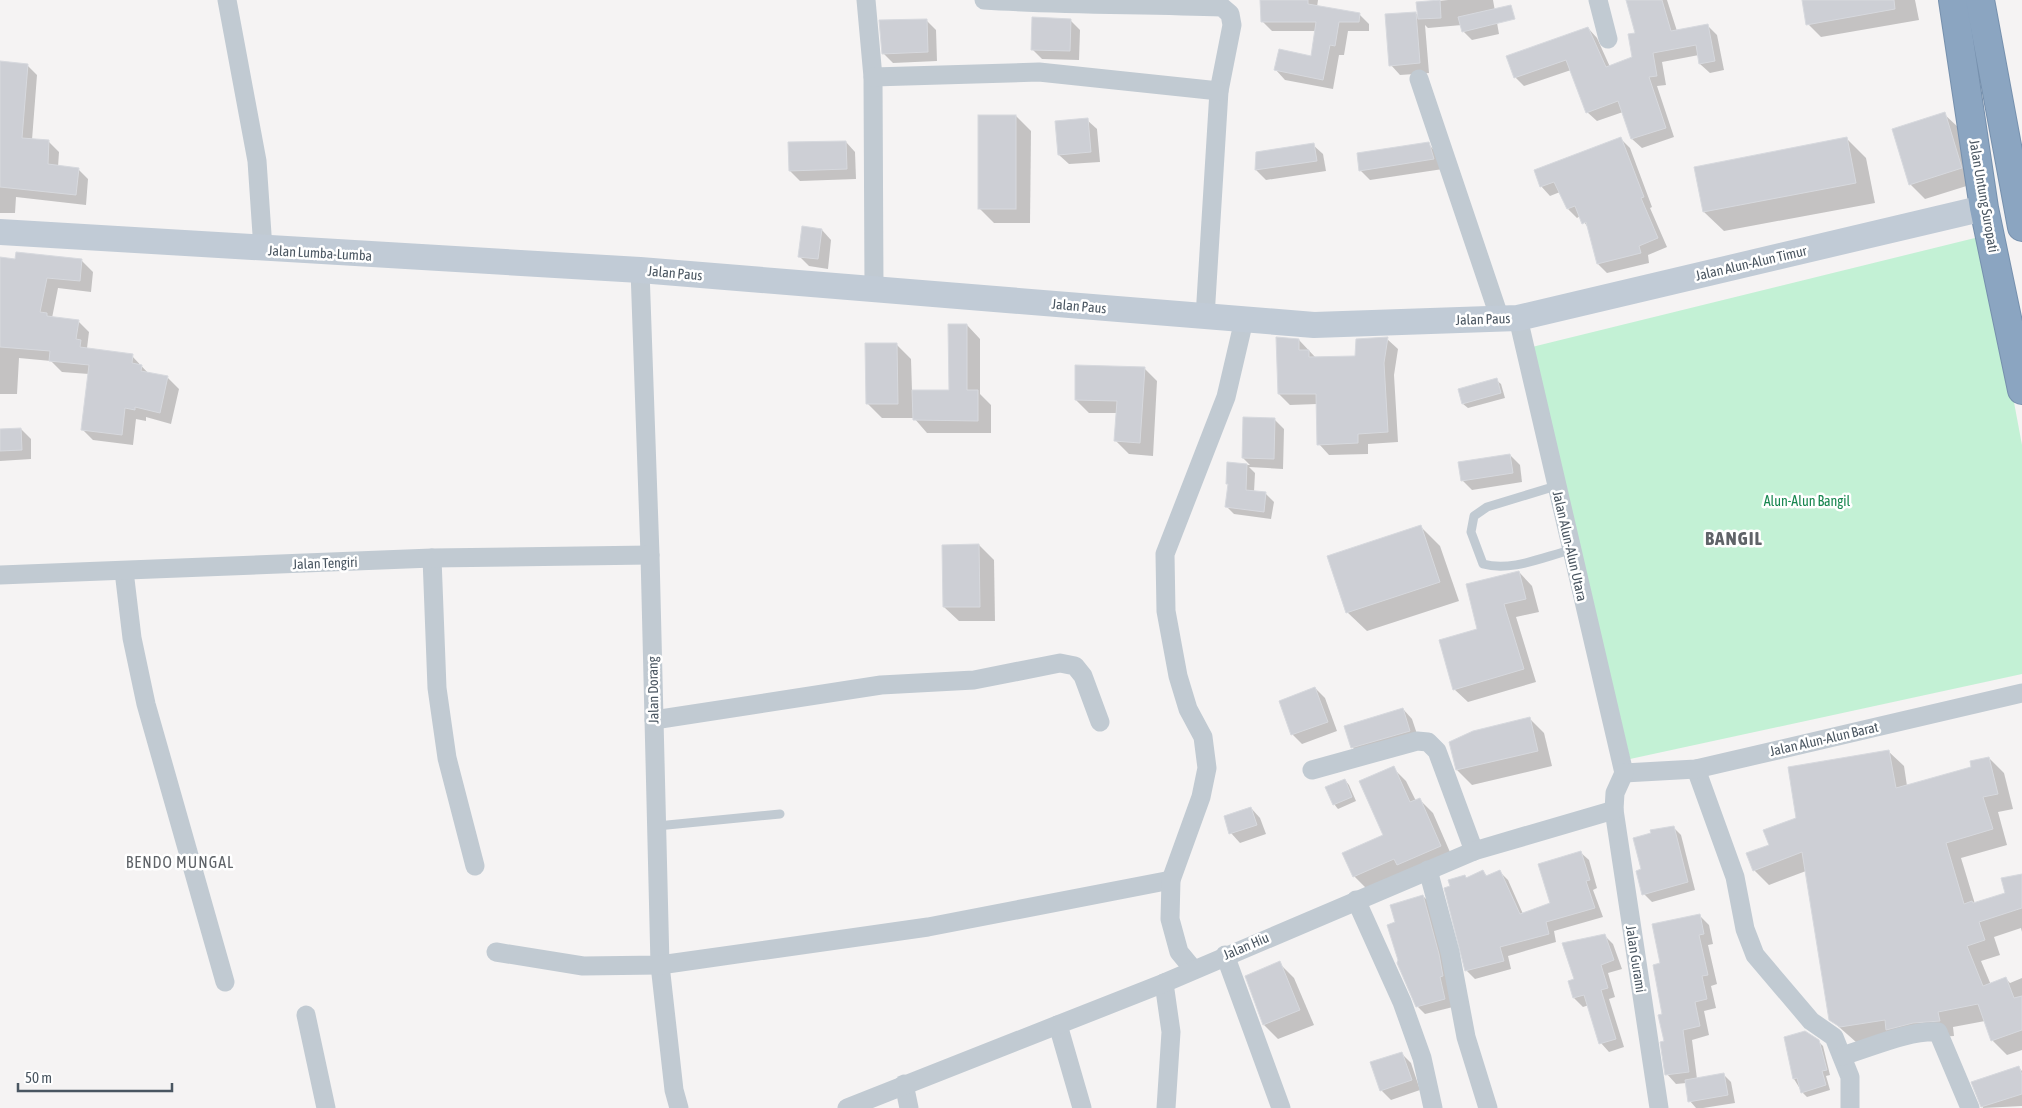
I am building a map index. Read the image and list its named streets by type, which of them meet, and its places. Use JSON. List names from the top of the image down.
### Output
{
  "streets": {
    "highway": ["Jalan Untung Suropati"],
    "main road": ["Jalan Lumba-Lumba", "Jalan Alun-Alun Timur", "Jalan Paus"],
    "street": [
      "Jalan Alun-Alun Utara",
      "Jalan Tengiri",
      "Jalan Dorang",
      "Jalan Alun-Alun Barat",
      "Jalan Hiu",
      "Jalan Gurami"
    ]
  },
  "crossings": [
    ["Jalan Untung Suropati", "Jalan Alun-Alun Timur"],
    ["Jalan Lumba-Lumba", "Jalan Paus"],
    ["Jalan Lumba-Lumba", "Jalan Dorang"],
    ["Jalan Alun-Alun Timur", "Jalan Paus"],
    ["Jalan Alun-Alun Timur", "Jalan Alun-Alun Utara"],
    ["Jalan Paus", "Jalan Alun-Alun Utara"],
    ["Jalan Paus", "Jalan Dorang"],
    ["Jalan Alun-Alun Utara", "Jalan Alun-Alun Barat"],
    ["Jalan Tengiri", "Jalan Dorang"],
    ["Jalan Hiu", "Jalan Gurami"]
  ],
  "districts": ["BANGIL", "BENDO MUNGAL"],
  "parks": ["Alun-Alun Bangil"],
  "scale_bar": "50 m"
}
